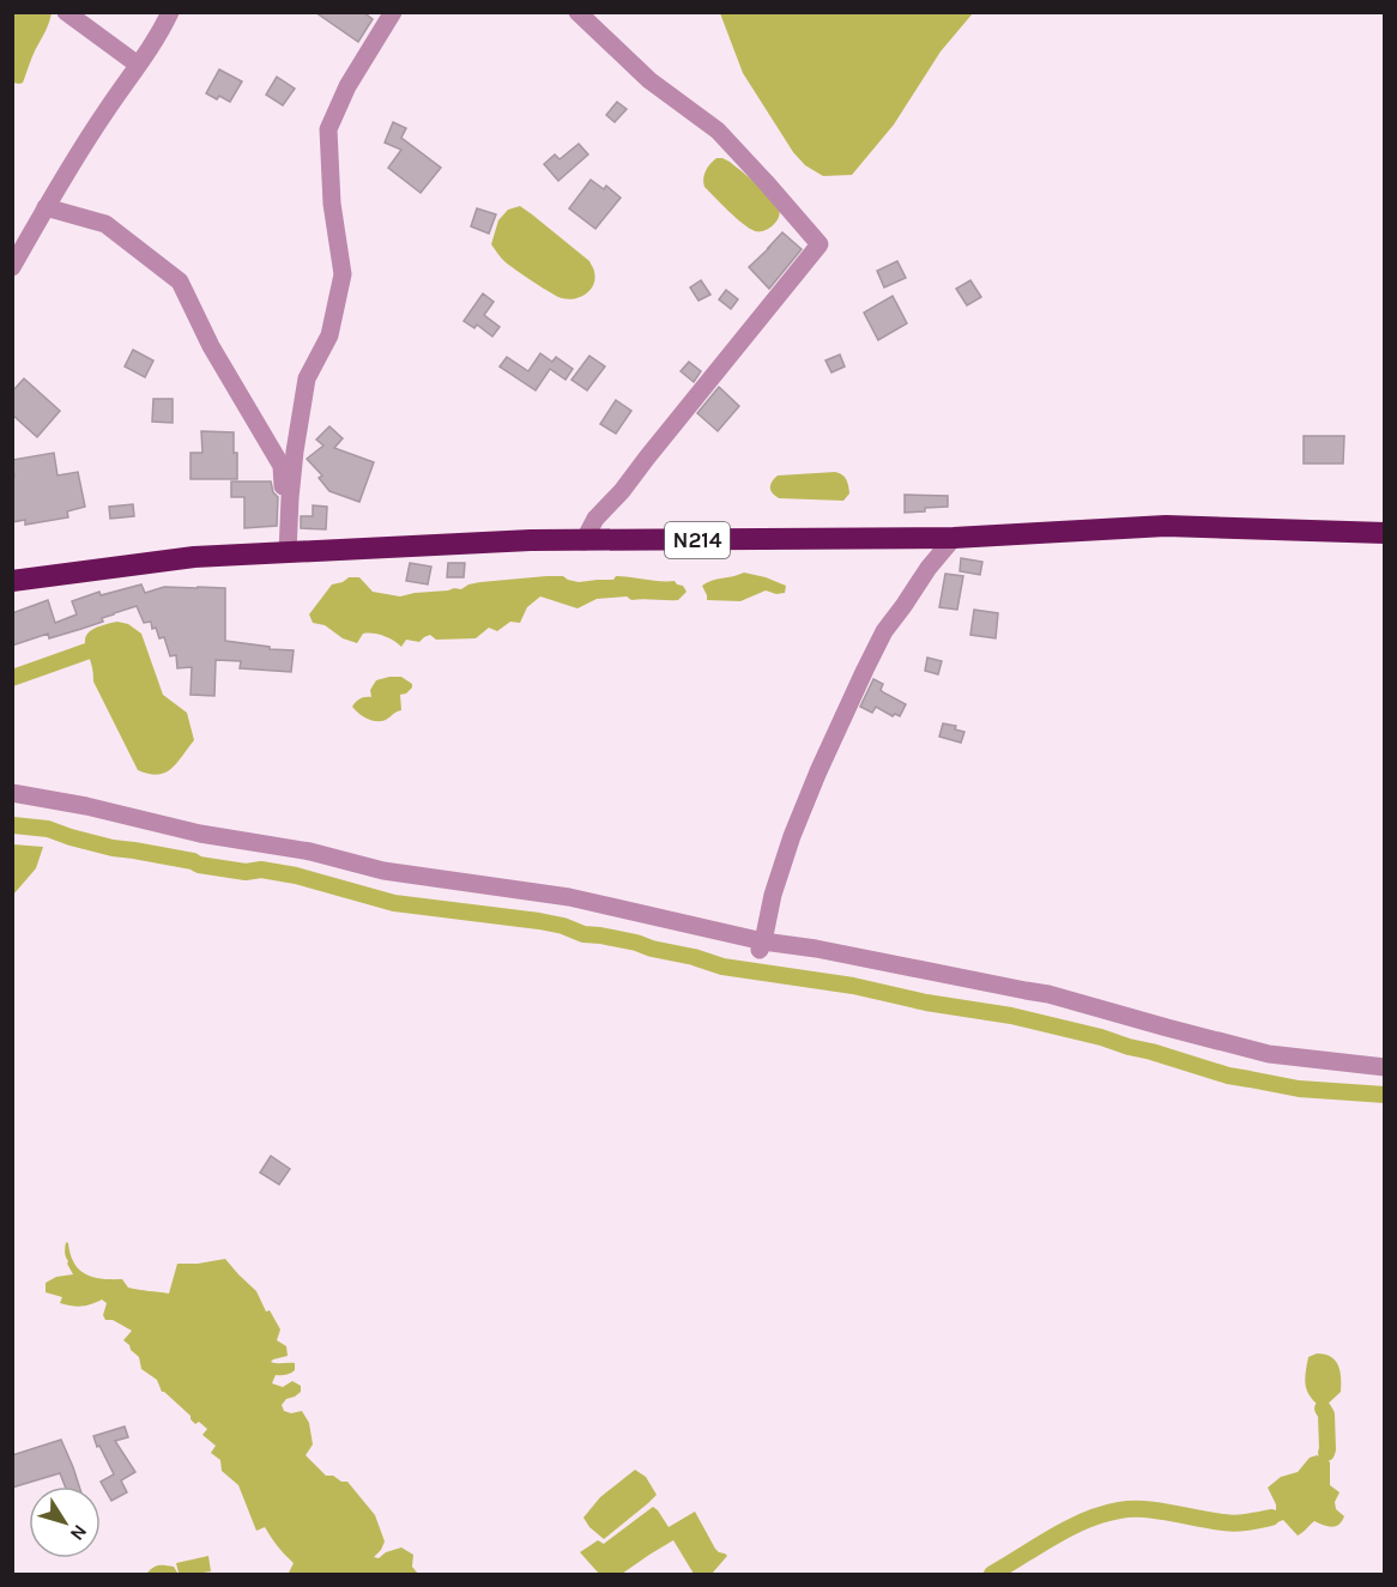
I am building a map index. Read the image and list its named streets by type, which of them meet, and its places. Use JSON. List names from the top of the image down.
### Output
{
  "streets": {
    "highway": ["N214"]
  },
  "north": "bottom right"
}
